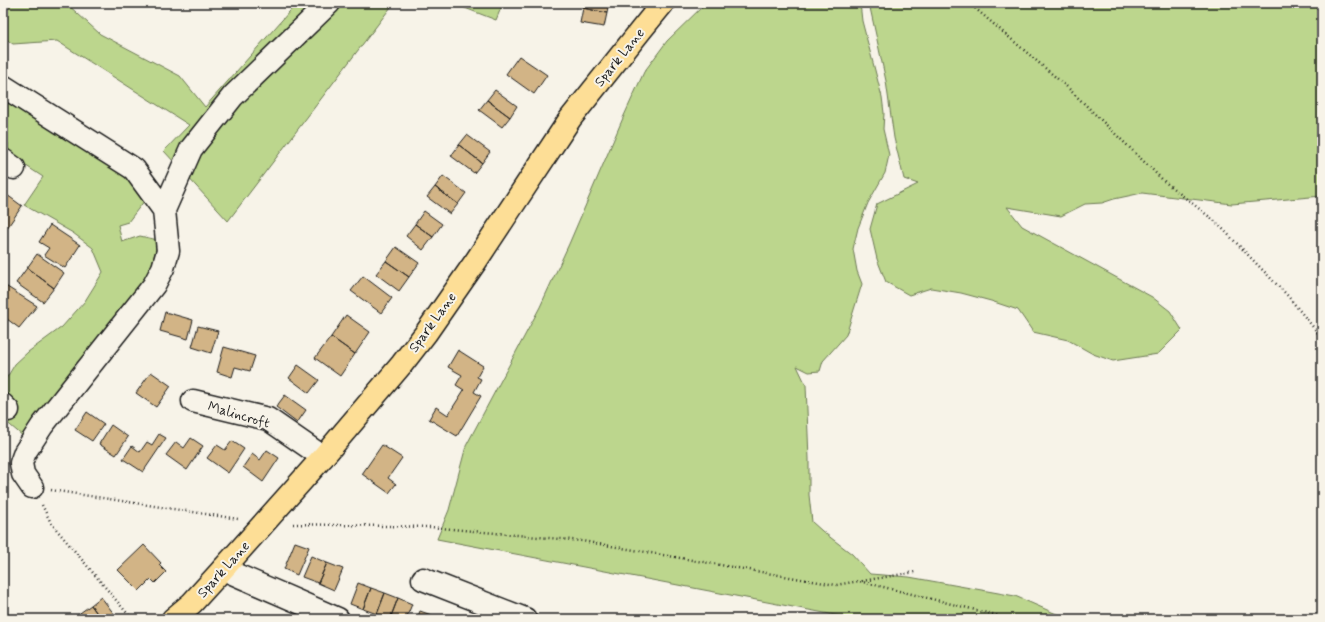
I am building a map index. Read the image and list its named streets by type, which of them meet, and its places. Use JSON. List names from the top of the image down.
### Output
{
  "streets": {
    "main road": ["Spark Lane"],
    "street": ["Malincroft"]
  },
  "crossings": [
    ["Spark Lane", "Malincroft"]
  ]
}
